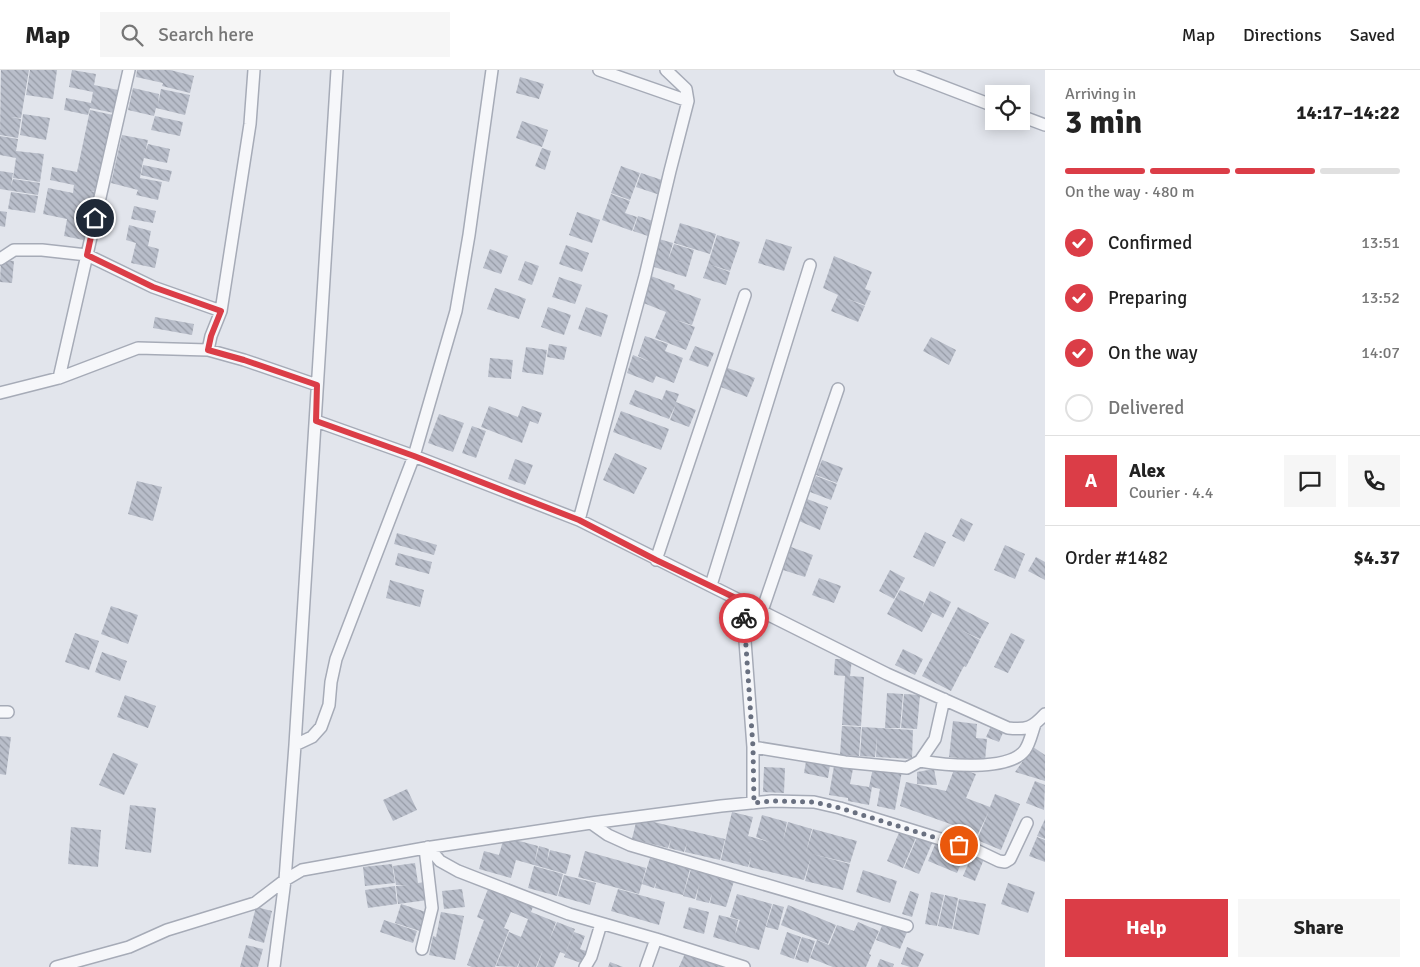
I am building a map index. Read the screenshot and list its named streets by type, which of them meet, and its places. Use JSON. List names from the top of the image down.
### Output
{
  "page": {
    "header": "Map",
    "search": "Search here",
    "nav": ["Map", "Directions", "Saved"],
    "heading": ["3 min", "Arriving in", "14:17–14:22"],
    "panel": [
      "Alex",
      "Courier · 4.4",
      "Order #1482",
      "$4.37"
    ],
    "bar": "On the way · 480 m",
    "list": [
      ["Confirmed", "13:51"],
      ["Preparing", "13:52"],
      ["On the way", "14:07"],
      "Delivered"
    ],
    "round": "A",
    "buttons": ["Help", "Share"]
  }
}
